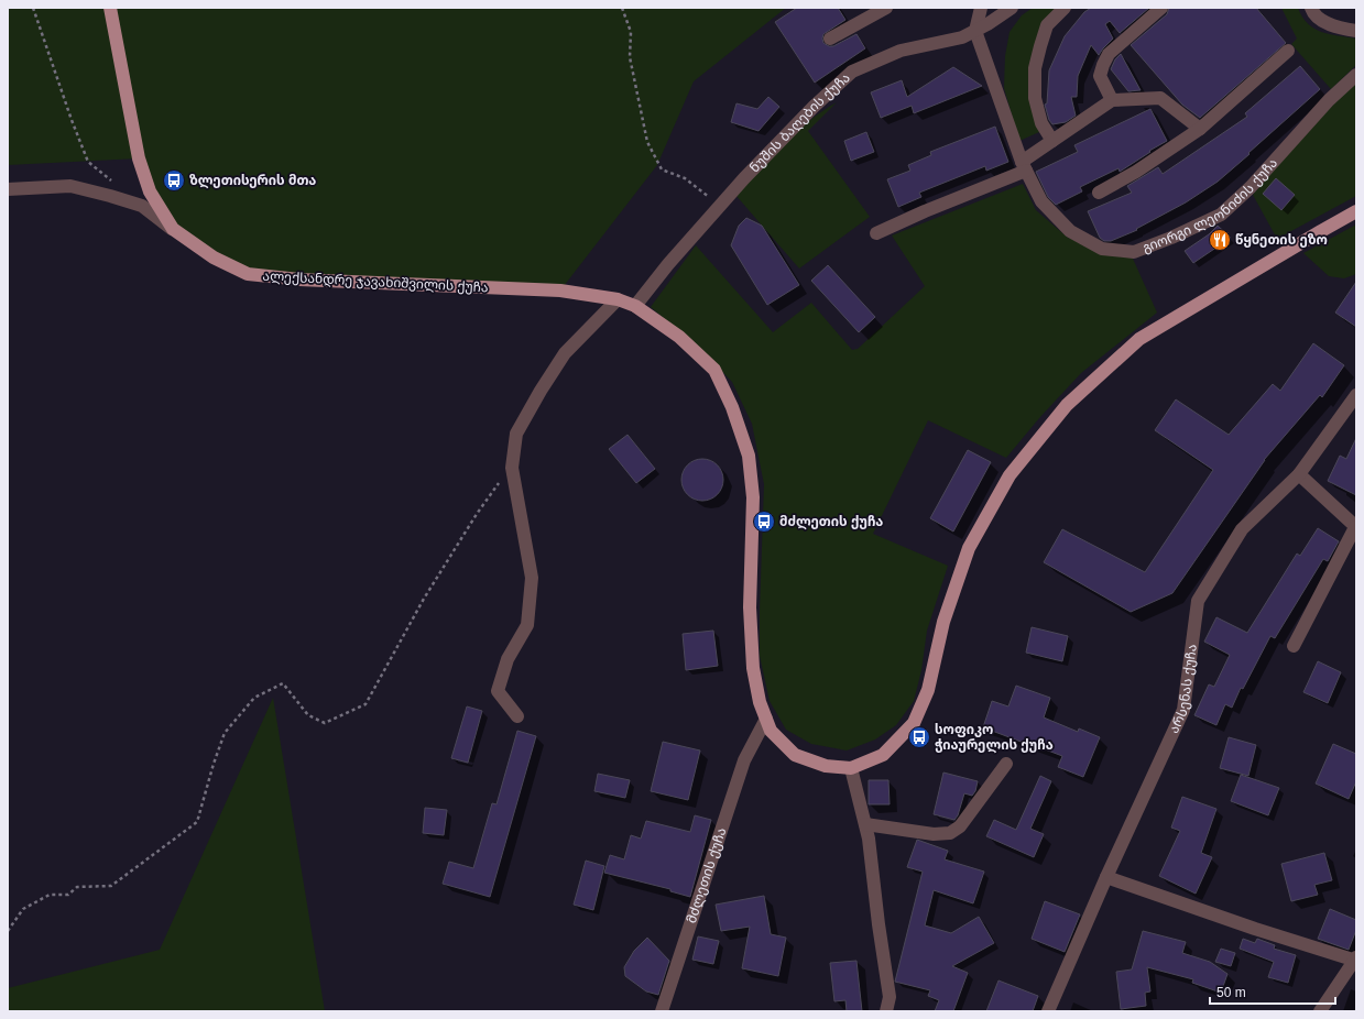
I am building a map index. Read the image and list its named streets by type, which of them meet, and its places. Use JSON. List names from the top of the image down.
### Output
{
  "streets": {
    "main road": ["ალექსანდრე ჯავახიშვილის ქუჩა"],
    "street": [
      "ნუშის ბაღების ქუჩა",
      "გიორგი ლეონიძის ქუჩა",
      "არსენას ქუჩა",
      "მძლეთის ქუჩა"
    ]
  },
  "crossings": [
    ["ნუშის ბაღების ქუჩა", "გიორგი ლეონიძის ქუჩა"],
    ["ნუშის ბაღების ქუჩა", "ალექსანდრე ჯავახიშვილის ქუჩა"],
    ["ალექსანდრე ჯავახიშვილის ქუჩა", "მძლეთის ქუჩა"]
  ],
  "places": {
    "bus stop": ["ზლეთისერის მთა", "მძლეთის ქუჩა", "სოფიკო ჭიაურელის ქუჩა"],
    "restaurant": ["წყნეთის ეზო"]
  },
  "scale_bar": "50 m"
}
